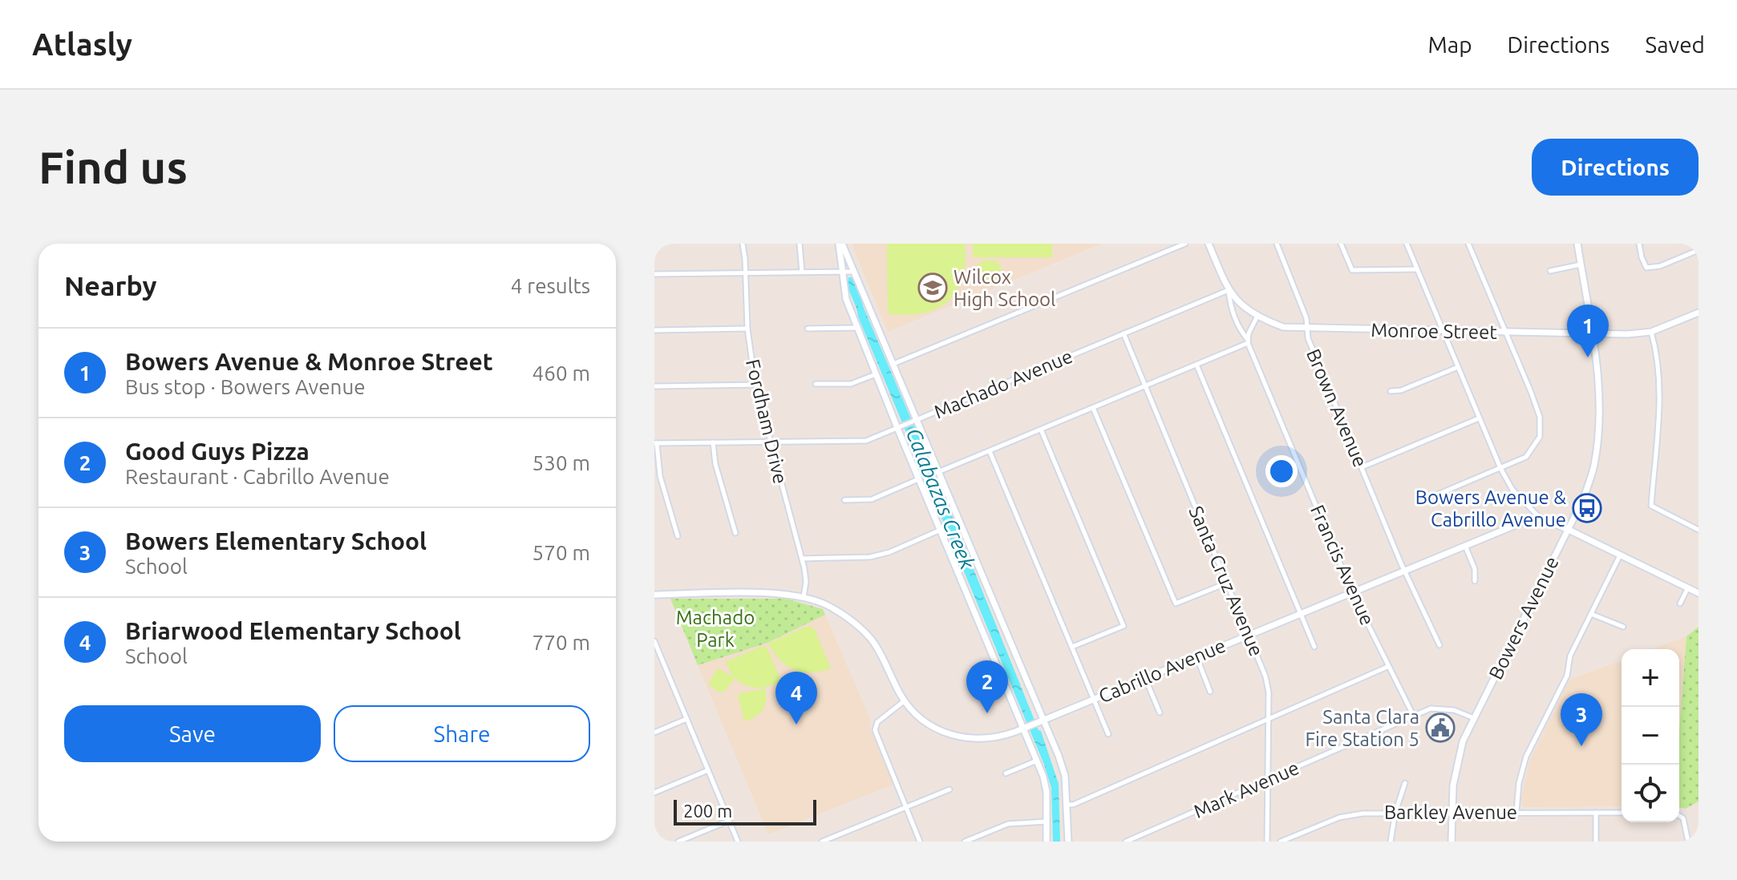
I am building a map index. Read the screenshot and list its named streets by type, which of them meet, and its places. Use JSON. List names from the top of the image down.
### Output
{
  "streets": {
    "street": [
      "Monroe Street",
      "Machado Avenue",
      "Brown Avenue",
      "Fordham Drive",
      "Francis Avenue",
      "Santa Cruz Avenue",
      "Bowers Avenue",
      "Cabrillo Avenue",
      "Mark Avenue",
      "Barkley Avenue"
    ]
  },
  "crossings": [
    ["Monroe Street", "Machado Avenue"],
    ["Monroe Street", "Brown Avenue"],
    ["Monroe Street", "Francis Avenue"],
    ["Monroe Street", "Bowers Avenue"],
    ["Machado Avenue", "Fordham Drive"],
    ["Machado Avenue", "Francis Avenue"],
    ["Machado Avenue", "Santa Cruz Avenue"],
    ["Brown Avenue", "Cabrillo Avenue"],
    ["Fordham Drive", "Cabrillo Avenue"],
    ["Francis Avenue", "Cabrillo Avenue"],
    ["Francis Avenue", "Mark Avenue"],
    ["Santa Cruz Avenue", "Cabrillo Avenue"],
    ["Santa Cruz Avenue", "Mark Avenue"],
    ["Bowers Avenue", "Mark Avenue"],
    ["Bowers Avenue", "Barkley Avenue"]
  ],
  "water": ["Calabazas Creek"],
  "parks": ["Machado Park"],
  "places": {
    "school or university": ["Wilcox High School"],
    "bus stop": ["Bowers Avenue & Cabrillo Avenue"],
    "public building": ["Santa Clara Fire Station 5"]
  },
  "scale_bar": "200 m",
  "page": {
    "header": "Atlasly",
    "nav": ["Map", "Directions", "Saved"],
    "buttons": [
      "Directions",
      ["Save", "Share"]
    ],
    "title": "Find us",
    "heading": ["Nearby", "4 results"],
    "pins": [
      "1",
      "2",
      "4",
      "3"
    ],
    "list": [
      {
        "mark": "1",
        "name": "Bowers Avenue & Monroe Street",
        "note": "Bus stop · Bowers Avenue",
        "value": "460 m"
      },
      {
        "mark": "2",
        "name": "Good Guys Pizza",
        "note": "Restaurant · Cabrillo Avenue",
        "value": "530 m"
      },
      {
        "mark": "3",
        "name": "Bowers Elementary School",
        "note": "School",
        "value": "570 m"
      },
      {
        "mark": "4",
        "name": "Briarwood Elementary School",
        "note": "School",
        "value": "770 m"
      }
    ],
    "map_buttons": ["+", "−"],
    "scale": "200 m"
  }
}
